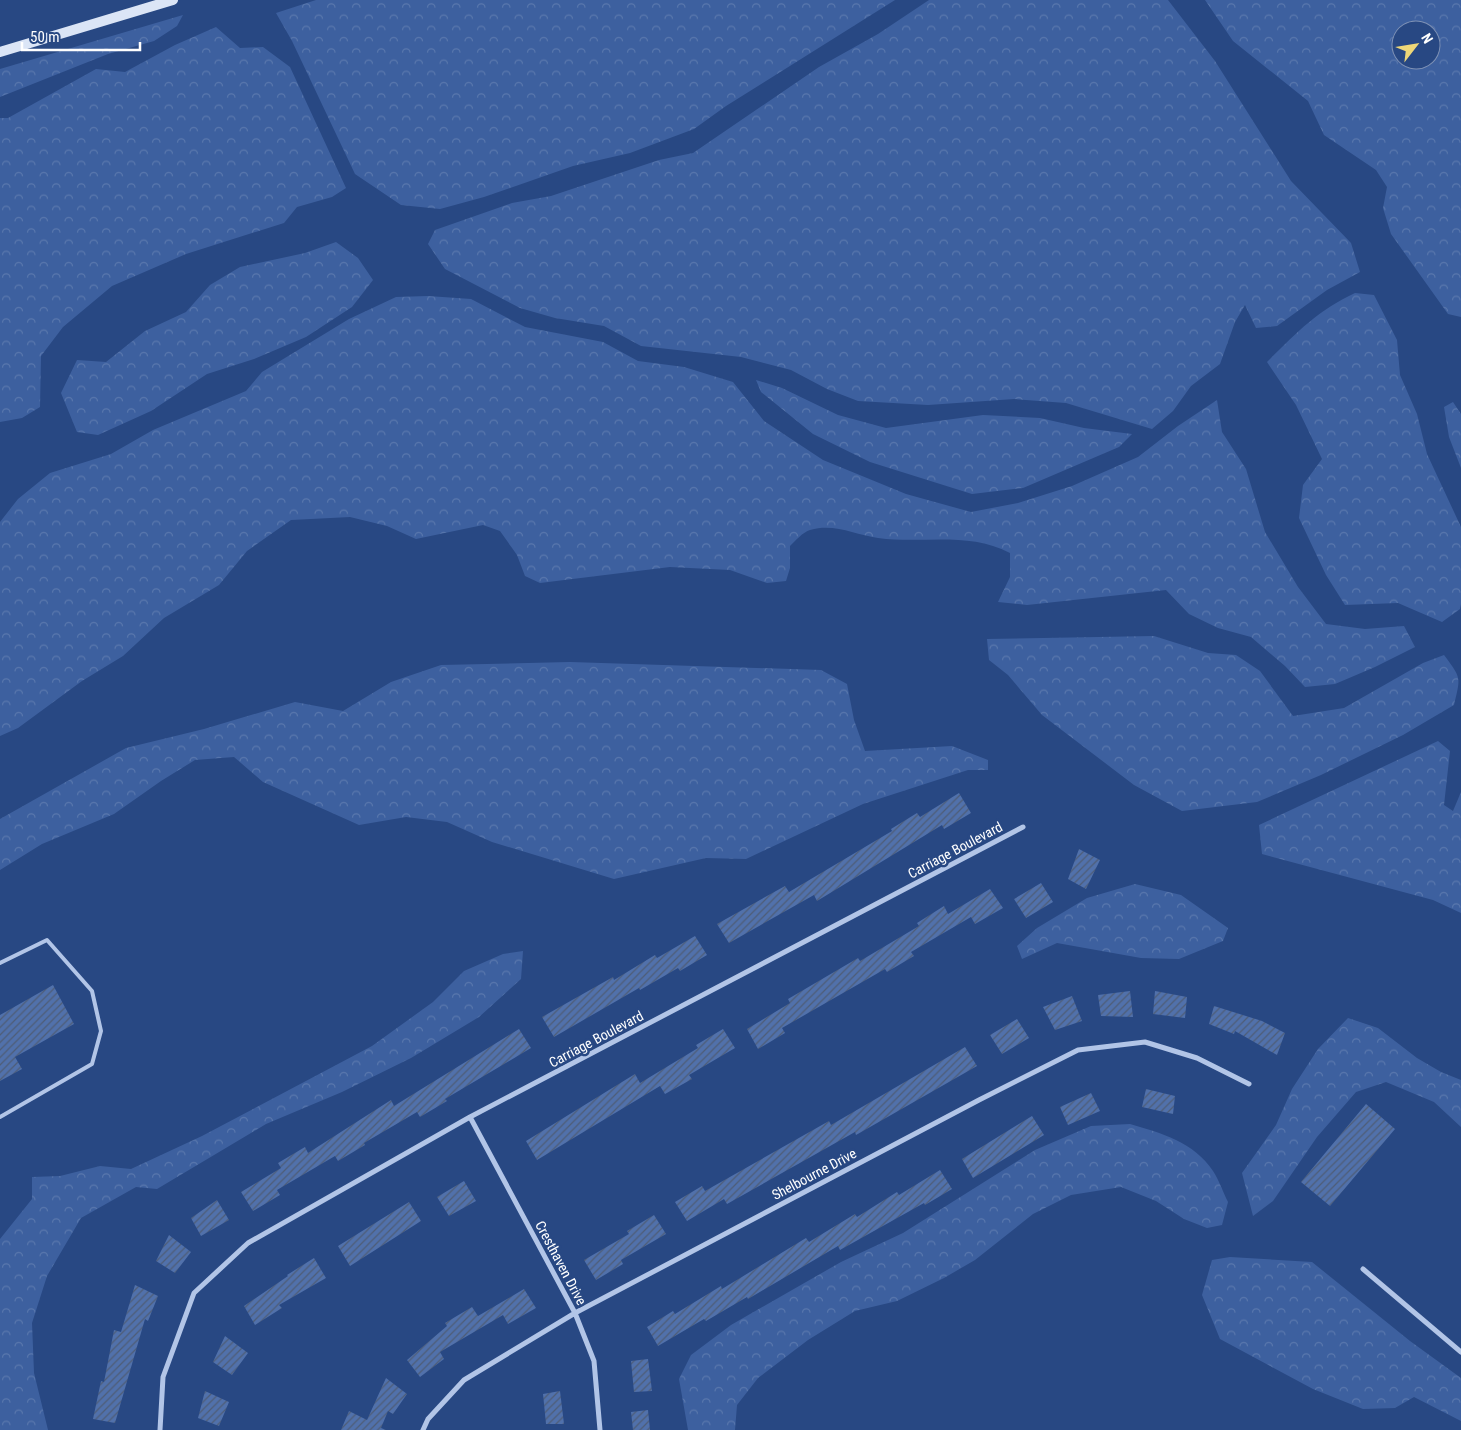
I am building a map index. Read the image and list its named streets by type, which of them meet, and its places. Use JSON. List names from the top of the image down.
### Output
{
  "streets": {
    "street": ["Carriage Boulevard", "Shelbourne Drive", "Cresthaven Drive"]
  },
  "crossings": [
    ["Carriage Boulevard", "Cresthaven Drive"],
    ["Shelbourne Drive", "Cresthaven Drive"]
  ],
  "scale_bar": "50 m",
  "north": "top right"
}
